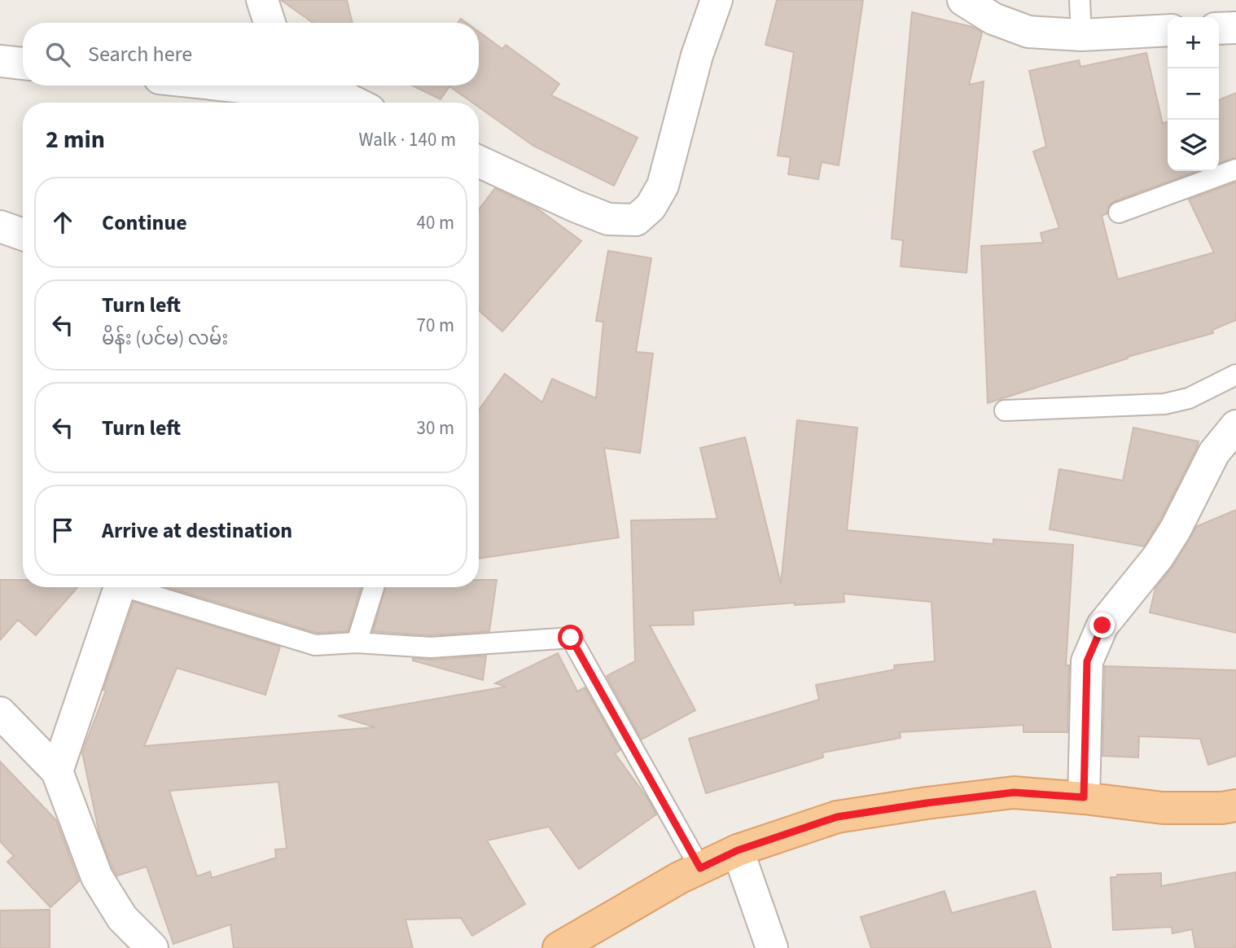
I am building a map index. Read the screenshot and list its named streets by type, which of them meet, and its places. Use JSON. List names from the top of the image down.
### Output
{
  "page": {
    "map_buttons": ["+", "−"],
    "search": "Search here",
    "heading": ["2 min", "Walk · 140 m"],
    "list": [
      ["Continue", "40 m"],
      ["Turn left", "မိန်း (ပင်မ) လမ်း", "70 m"],
      ["Turn left", "30 m"],
      "Arrive at destination"
    ]
  }
}
